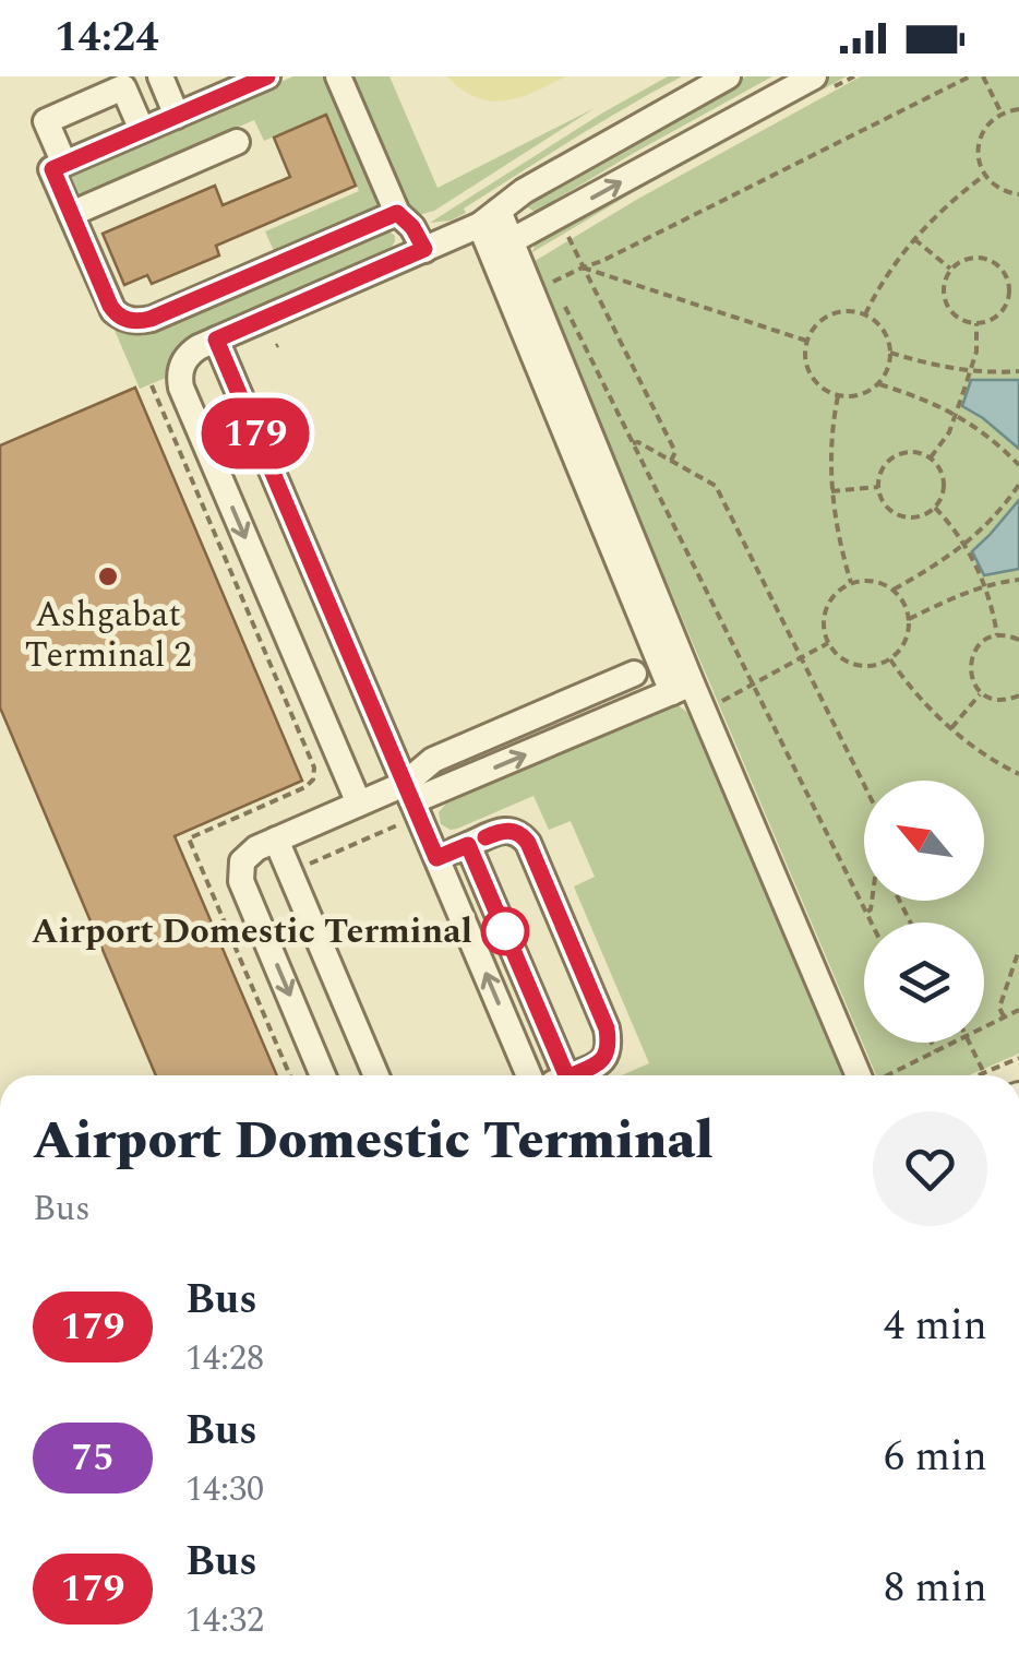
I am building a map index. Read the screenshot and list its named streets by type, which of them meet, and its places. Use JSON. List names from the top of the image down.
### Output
{
  "places": ["Ashgabat Terminal 2", "Airport Domestic Terminal"],
  "lines": ["bus line 179"],
  "north": "top left",
  "page": {
    "status": "14:24",
    "on_map": "179",
    "heading": ["Airport Domestic Terminal", "Bus"],
    "list": [
      {
        "mark": "179",
        "name": "Bus",
        "note": "14:28",
        "value": "4 min"
      },
      {
        "mark": "75",
        "name": "Bus",
        "note": "14:30",
        "value": "6 min"
      },
      {
        "mark": "179",
        "name": "Bus",
        "note": "14:32",
        "value": "8 min"
      }
    ]
  }
}
